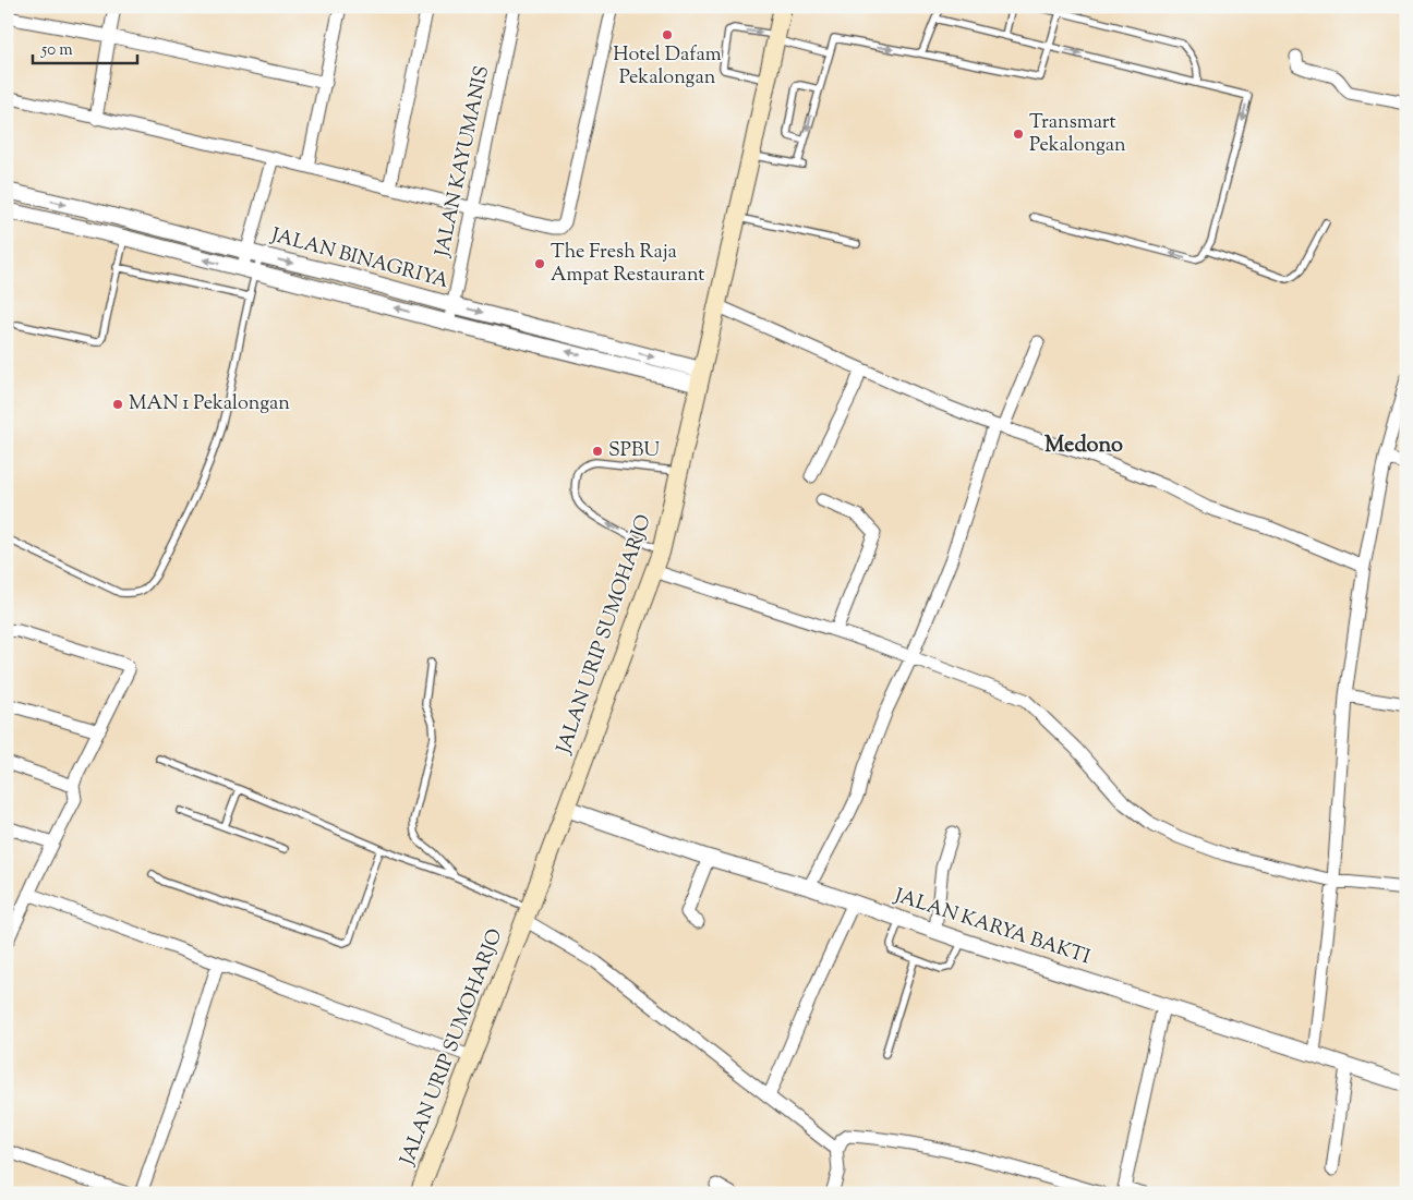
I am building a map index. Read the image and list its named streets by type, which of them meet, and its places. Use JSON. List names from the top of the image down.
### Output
{
  "streets": {
    "main road": ["JALAN URIP SUMOHARJO"],
    "street": ["JALAN KAYUMANIS", "JALAN BINAGRIYA", "JALAN KARYA BAKTI"]
  },
  "crossings": [
    ["JALAN KAYUMANIS", "JALAN BINAGRIYA"],
    ["JALAN BINAGRIYA", "JALAN URIP SUMOHARJO"],
    ["JALAN URIP SUMOHARJO", "JALAN KARYA BAKTI"]
  ],
  "districts": ["Medono"],
  "places": [
    "Hotel Dafam Pekalongan",
    "Transmart Pekalongan",
    "The Fresh Raja Ampat Restaurant",
    "MAN 1 Pekalongan",
    "SPBU"
  ],
  "scale_bar": "50 m"
}
